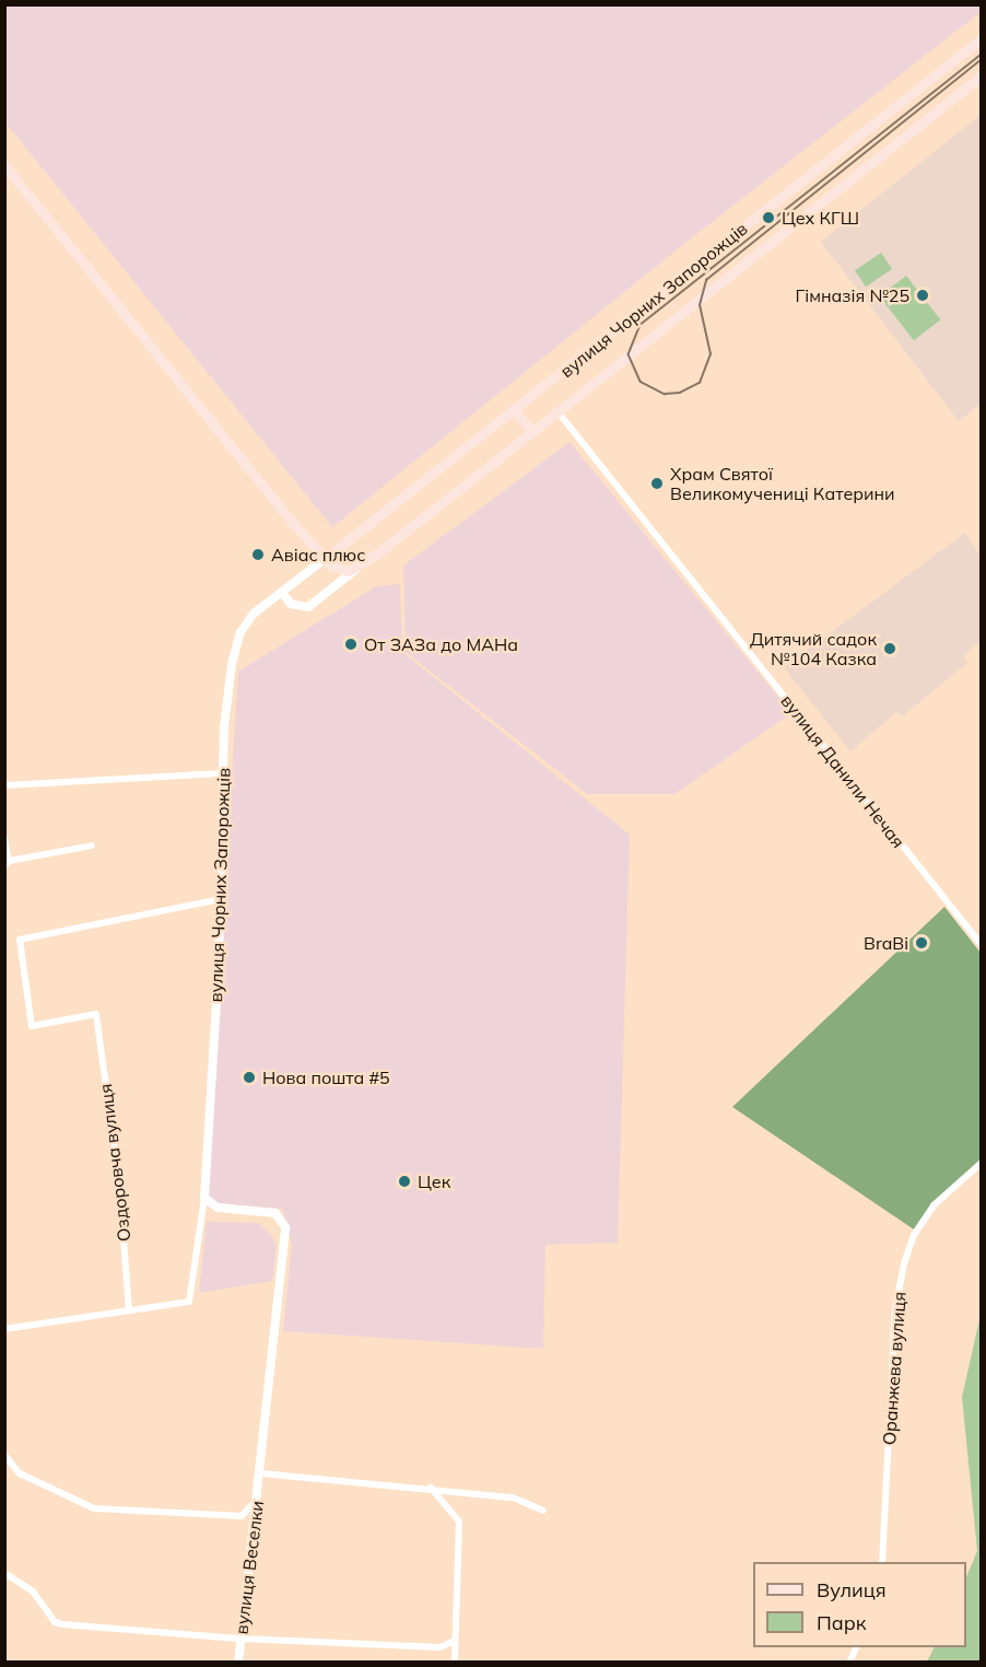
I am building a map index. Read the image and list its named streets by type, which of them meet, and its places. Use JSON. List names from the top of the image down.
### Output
{
  "streets": {
    "main road": ["вулиця Чорних Запорожців"],
    "street": [
      "вулиця Данили Нечая",
      "Оздоровча вулиця",
      "Оранжева вулиця",
      "вулиця Веселки"
    ]
  },
  "crossings": [
    ["вулиця Чорних Запорожців", "вулиця Данили Нечая"],
    ["вулиця Чорних Запорожців", "Оздоровча вулиця"]
  ],
  "places": [
    "Цех КГШ",
    "Гімназія №25",
    "Храм Святої Великомучениці Катерини",
    "Авіас плюс",
    "От ЗАЗа до МАНа",
    "Дитячий садок №104 Казка",
    "BraBi",
    "Нова пошта #5",
    "Цек"
  ],
  "legend": ["Вулиця", "Парк"]
}
